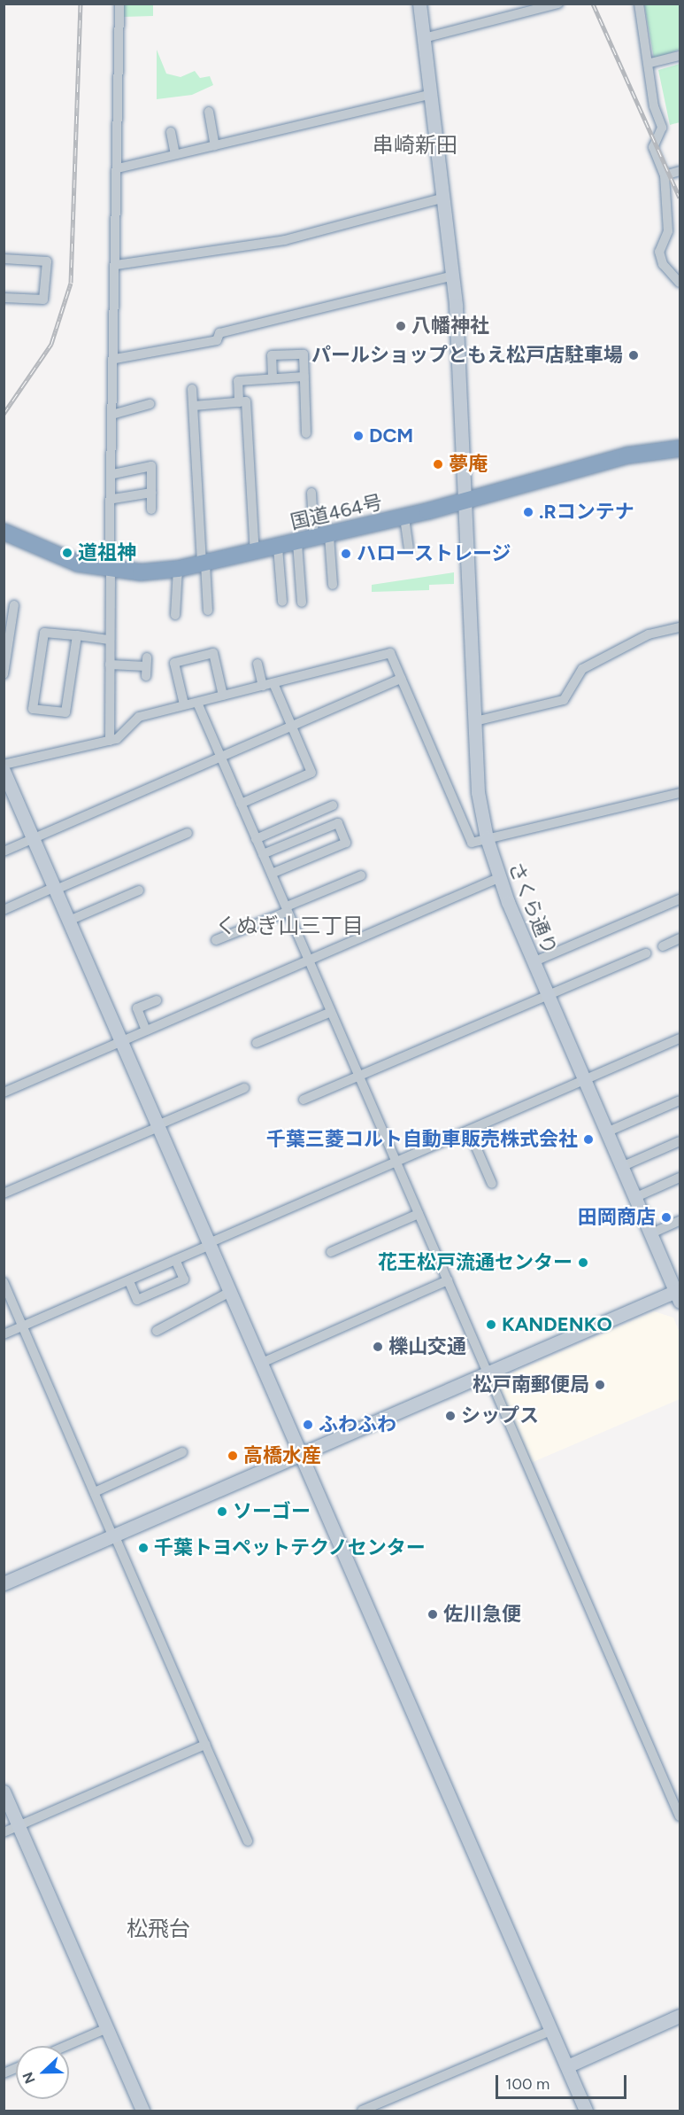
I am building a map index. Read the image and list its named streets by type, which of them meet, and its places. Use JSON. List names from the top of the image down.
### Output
{
  "streets": {
    "highway": ["国道464号"],
    "street": ["さくら通り"]
  },
  "crossings": [
    ["国道464号", "さくら通り"]
  ],
  "districts": ["串崎新田", "くぬぎ山三丁目", "松飛台"],
  "places": [
    "八幡神社",
    "パールショップともえ松戸店駐車場",
    "DCM",
    "夢庵",
    ".Rコンテナ",
    "道祖神",
    "ハローストレージ",
    "千葉三菱コルト自動車販売株式会社",
    "田岡商店",
    "花王松戸流通センター",
    "KANDENKO",
    "櫟山交通",
    "松戸南郵便局",
    "シップス",
    "ふわふわ",
    "高橋水産",
    "ソーゴー",
    "千葉トヨペットテクノセンター",
    "佐川急便"
  ],
  "scale_bar": "100 m",
  "north": "left"
}
